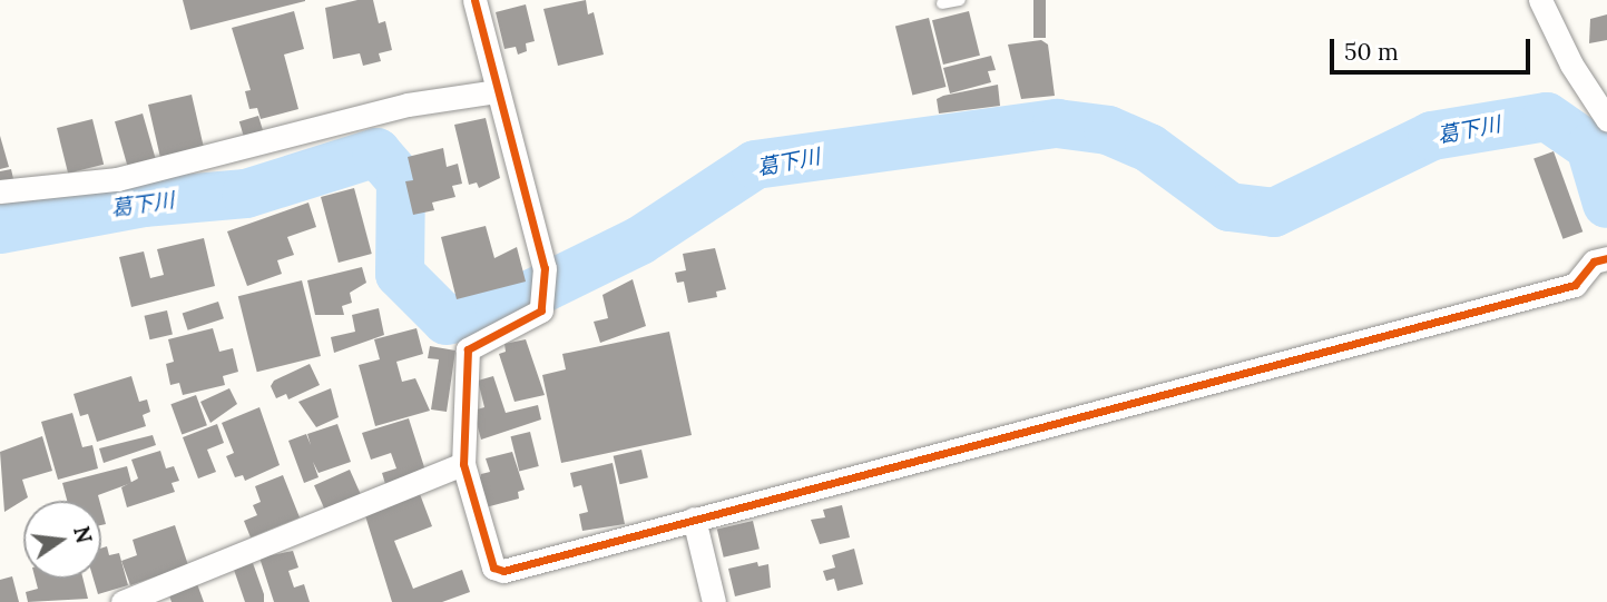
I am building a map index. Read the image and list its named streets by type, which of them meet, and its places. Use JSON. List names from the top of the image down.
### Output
{
  "water": ["葛下川"],
  "scale_bar": "50 m",
  "north": "right"
}
